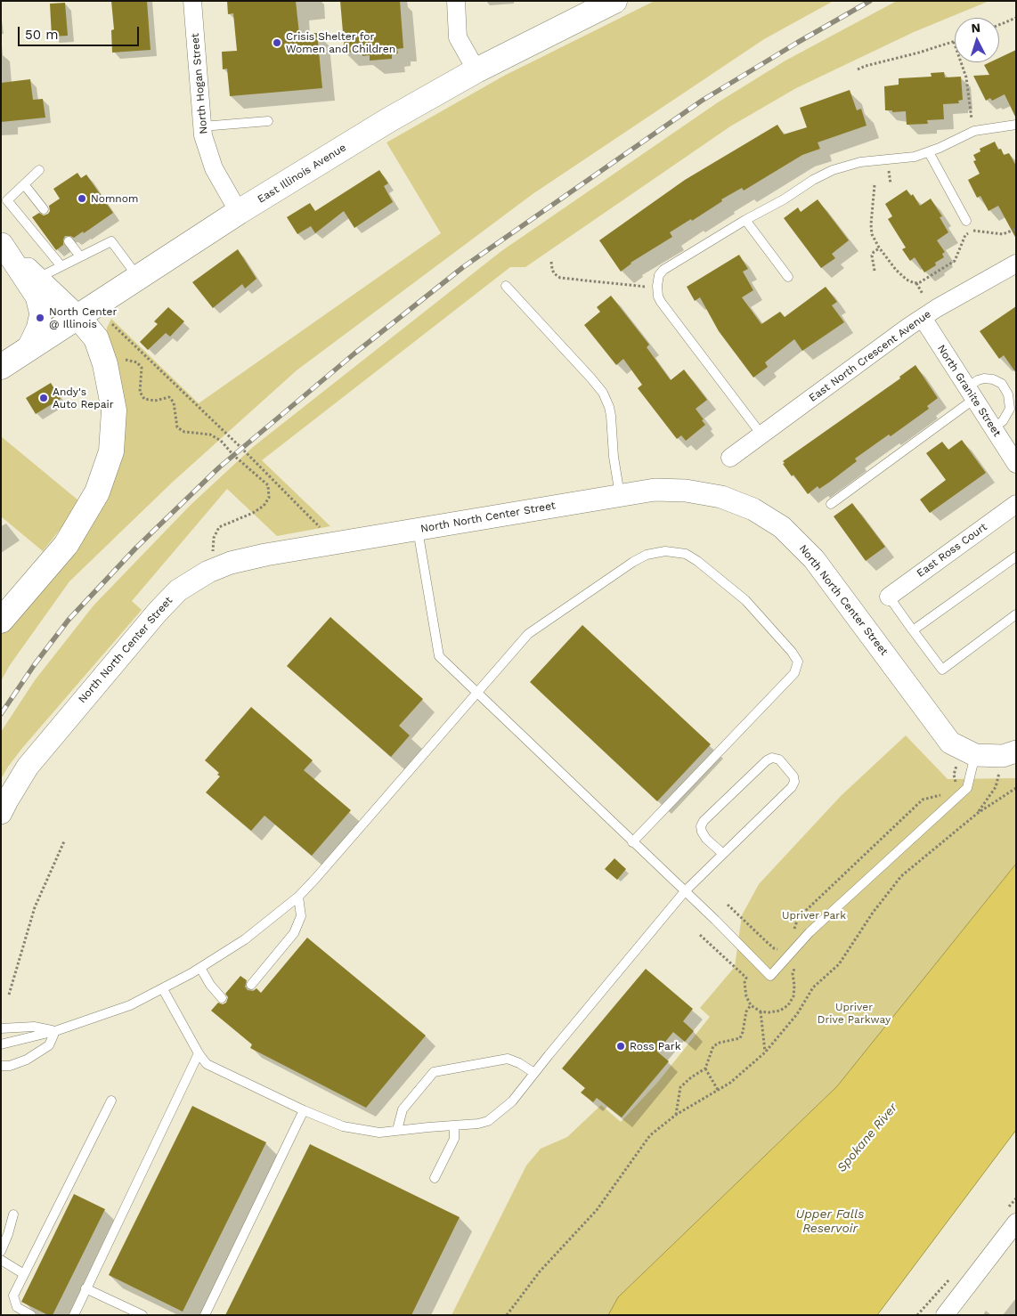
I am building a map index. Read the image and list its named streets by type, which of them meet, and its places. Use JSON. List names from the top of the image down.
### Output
{
  "streets": {
    "main road": ["East Illinois Avenue"],
    "street": [
      "North Hogan Street",
      "East North Crescent Avenue",
      "North Granite Street",
      "North North Center Street",
      "East Ross Court"
    ]
  },
  "crossings": [
    ["North Hogan Street", "East Illinois Avenue"],
    ["East North Crescent Avenue", "North Granite Street"]
  ],
  "water": ["Spokane River", "Upper Falls Reservoir"],
  "parks": ["Upriver Park", "Upriver Drive Parkway"],
  "places": [
    "Crisis Shelter for Women and Children",
    "Nomnom",
    "North Center @ Illinois",
    "Andy's Auto Repair",
    "Ross Park"
  ],
  "scale_bar": "50 m",
  "north": "top"
}
